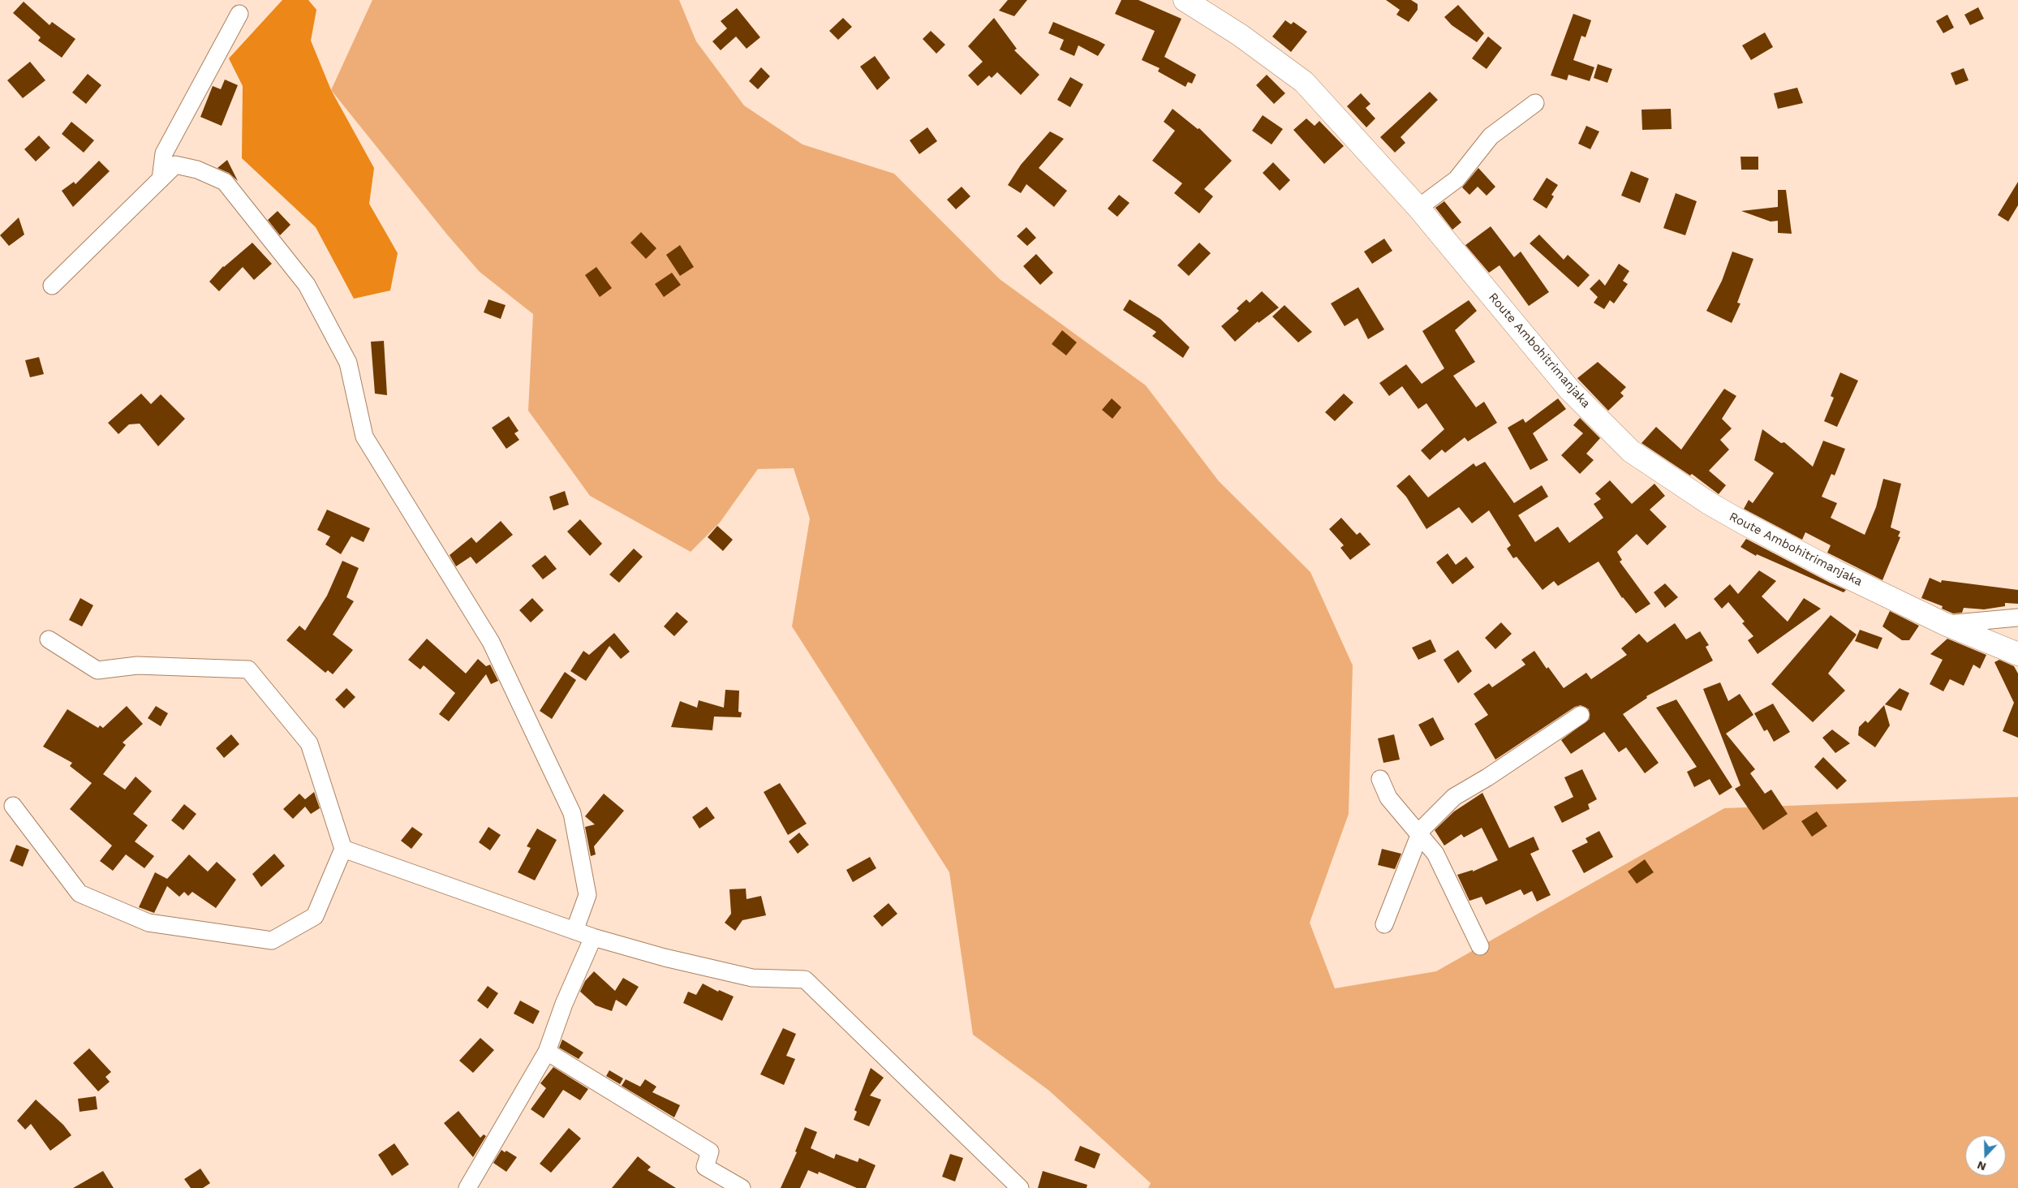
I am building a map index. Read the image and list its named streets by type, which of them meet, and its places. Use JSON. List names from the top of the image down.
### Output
{
  "streets": {
    "street": ["Route Ambohitrimanjaka"]
  },
  "north": "bottom"
}
